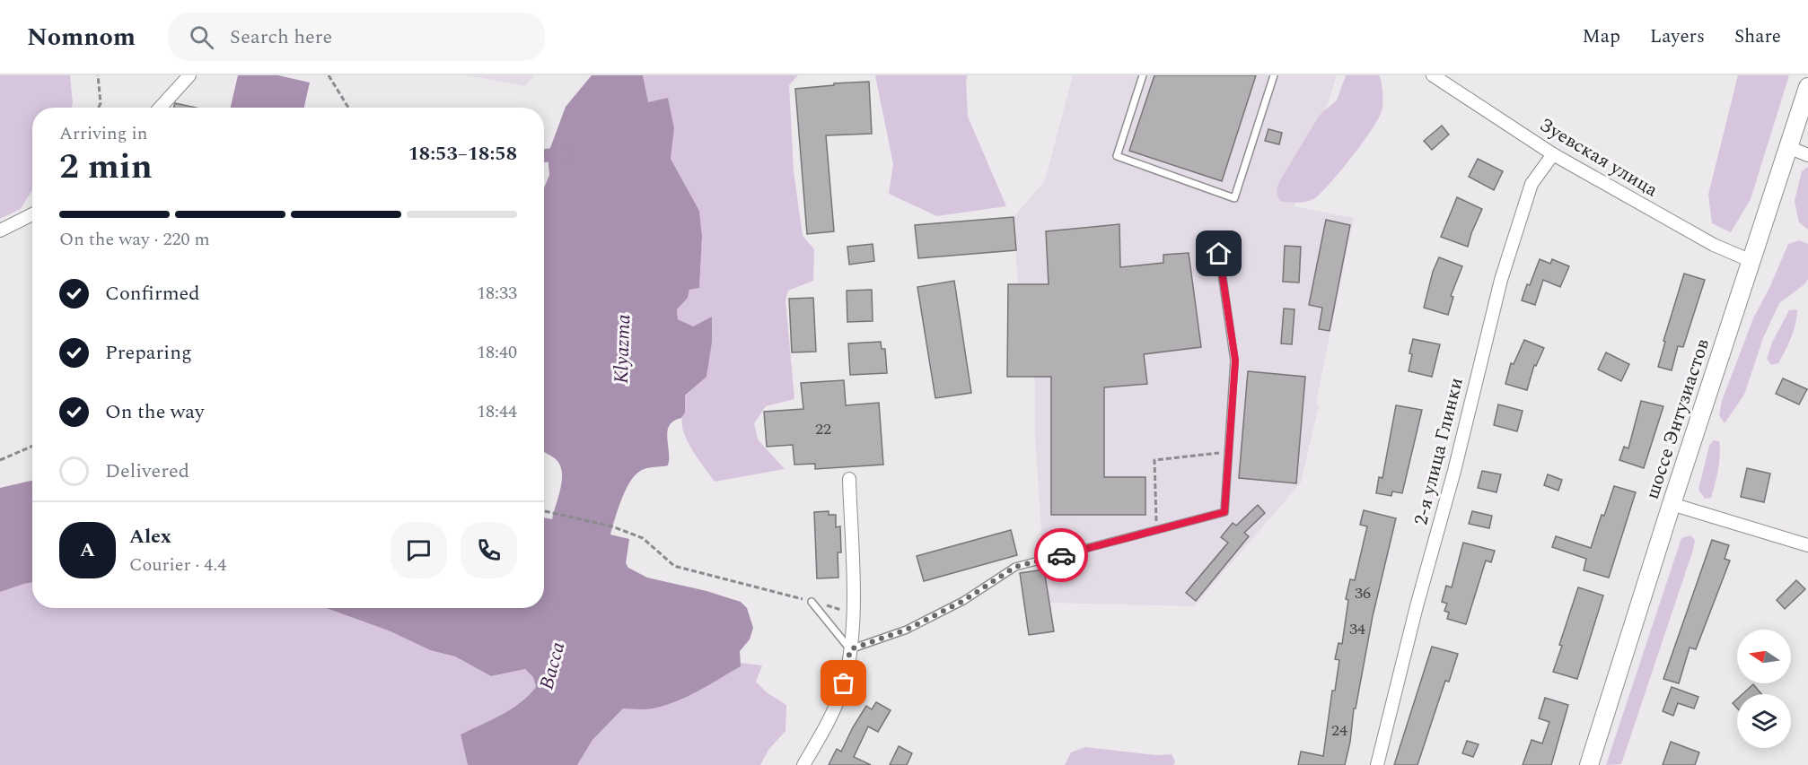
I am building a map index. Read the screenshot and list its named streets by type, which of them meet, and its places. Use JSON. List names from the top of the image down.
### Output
{
  "streets": {
    "main road": ["шоссе Энтузиастов"],
    "street": ["Зуевская улица", "2-я улица Глинки"]
  },
  "crossings": [
    ["Зуевская улица", "шоссе Энтузиастов"],
    ["Зуевская улица", "2-я улица Глинки"]
  ],
  "water": ["Klyazma", "Васса"],
  "house_numbers": [
    "22",
    "36",
    "34",
    "24"
  ],
  "north": "left",
  "page": {
    "header": "Nomnom",
    "search": "Search here",
    "nav": ["Map", "Layers", "Share"],
    "heading": ["2 min", "Arriving in", "18:53–18:58"],
    "panel": ["Alex", "Courier · 4.4"],
    "bar": "On the way · 220 m",
    "list": [
      ["Confirmed", "18:33"],
      ["Preparing", "18:40"],
      ["On the way", "18:44"],
      "Delivered"
    ],
    "round": "A"
  }
}
